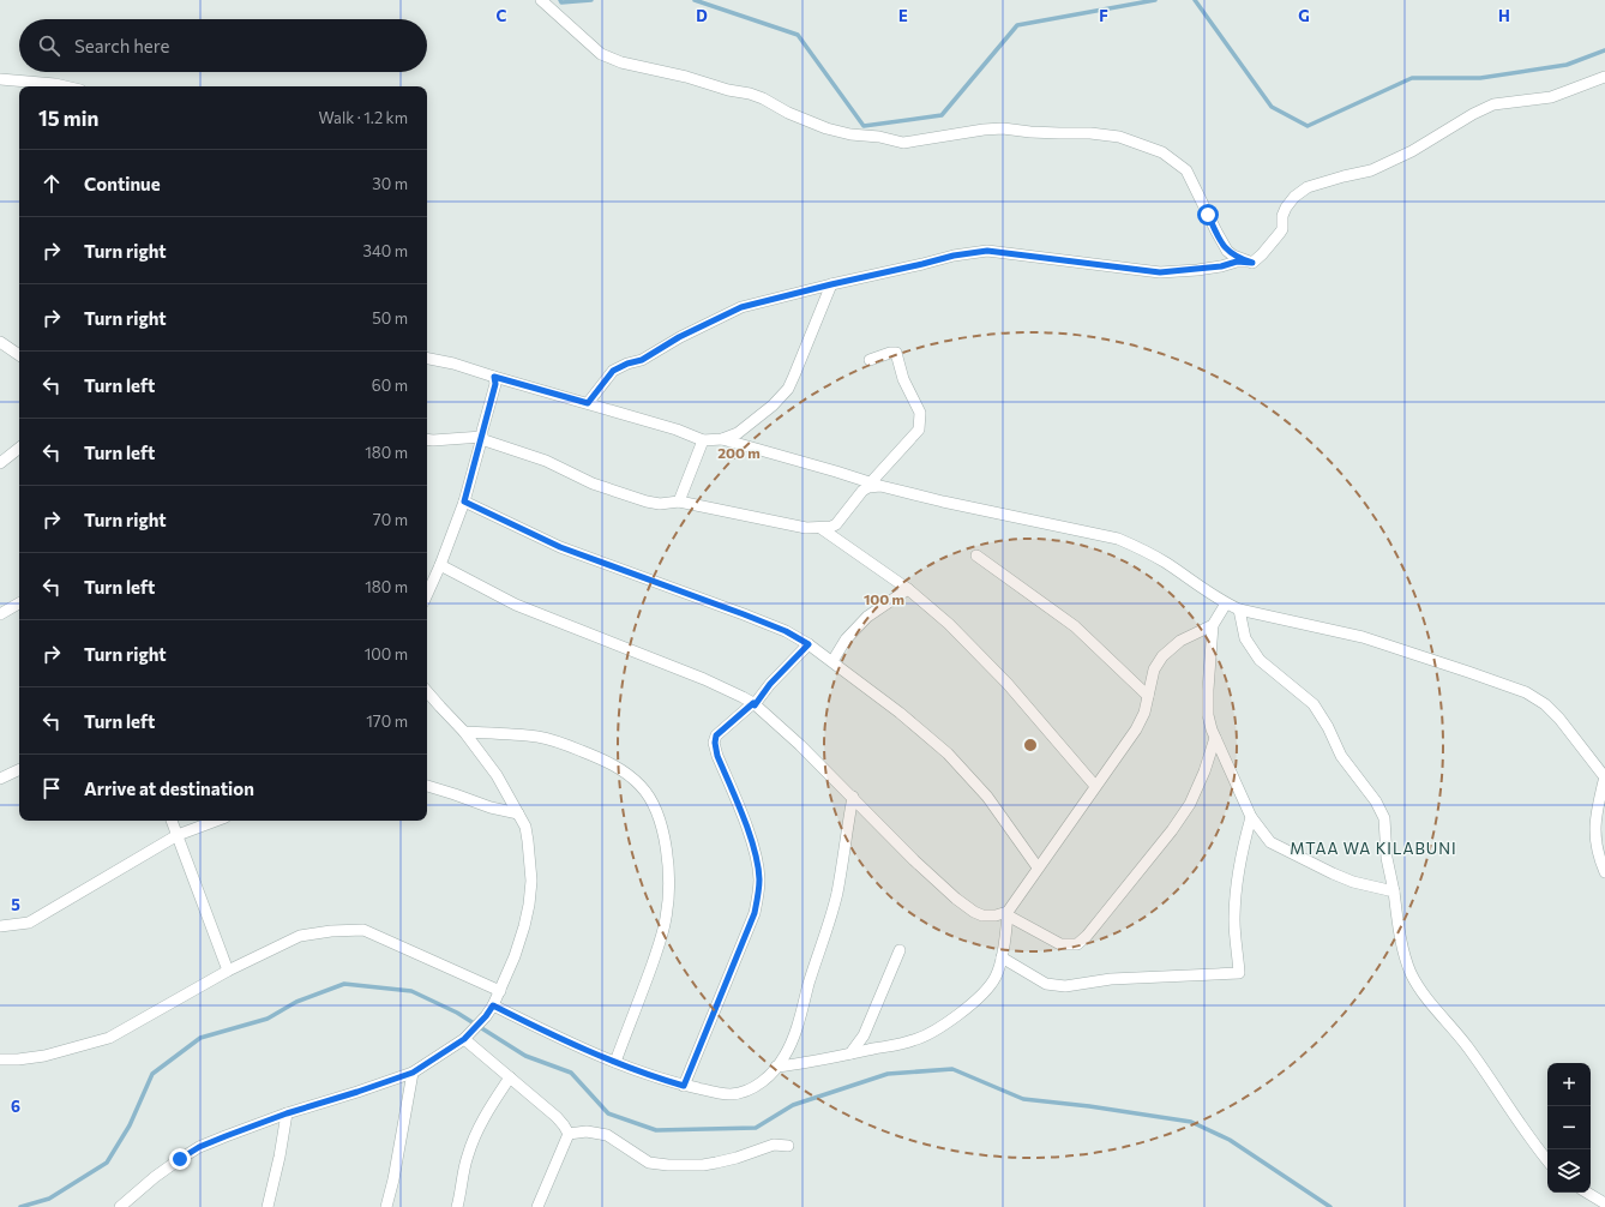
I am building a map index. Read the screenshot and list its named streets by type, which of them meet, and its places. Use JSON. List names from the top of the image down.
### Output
{
  "districts": ["MTAA WA KILABUNI"],
  "page": {
    "search": "Search here",
    "heading": ["15 min", "Walk · 1.2 km"],
    "list": [
      ["Continue", "30 m"],
      ["Turn right", "340 m"],
      ["Turn right", "50 m"],
      ["Turn left", "60 m"],
      ["Turn left", "180 m"],
      ["Turn right", "70 m"],
      ["Turn left", "180 m"],
      ["Turn right", "100 m"],
      ["Turn left", "170 m"],
      "Arrive at destination"
    ],
    "map_buttons": ["+", "−"]
  },
  "grid": {
    "columns": [
      "C",
      "D",
      "E",
      "F",
      "G",
      "H"
    ],
    "rows": ["5", "6"]
  },
  "rings": ["200 m", "100 m"]
}
